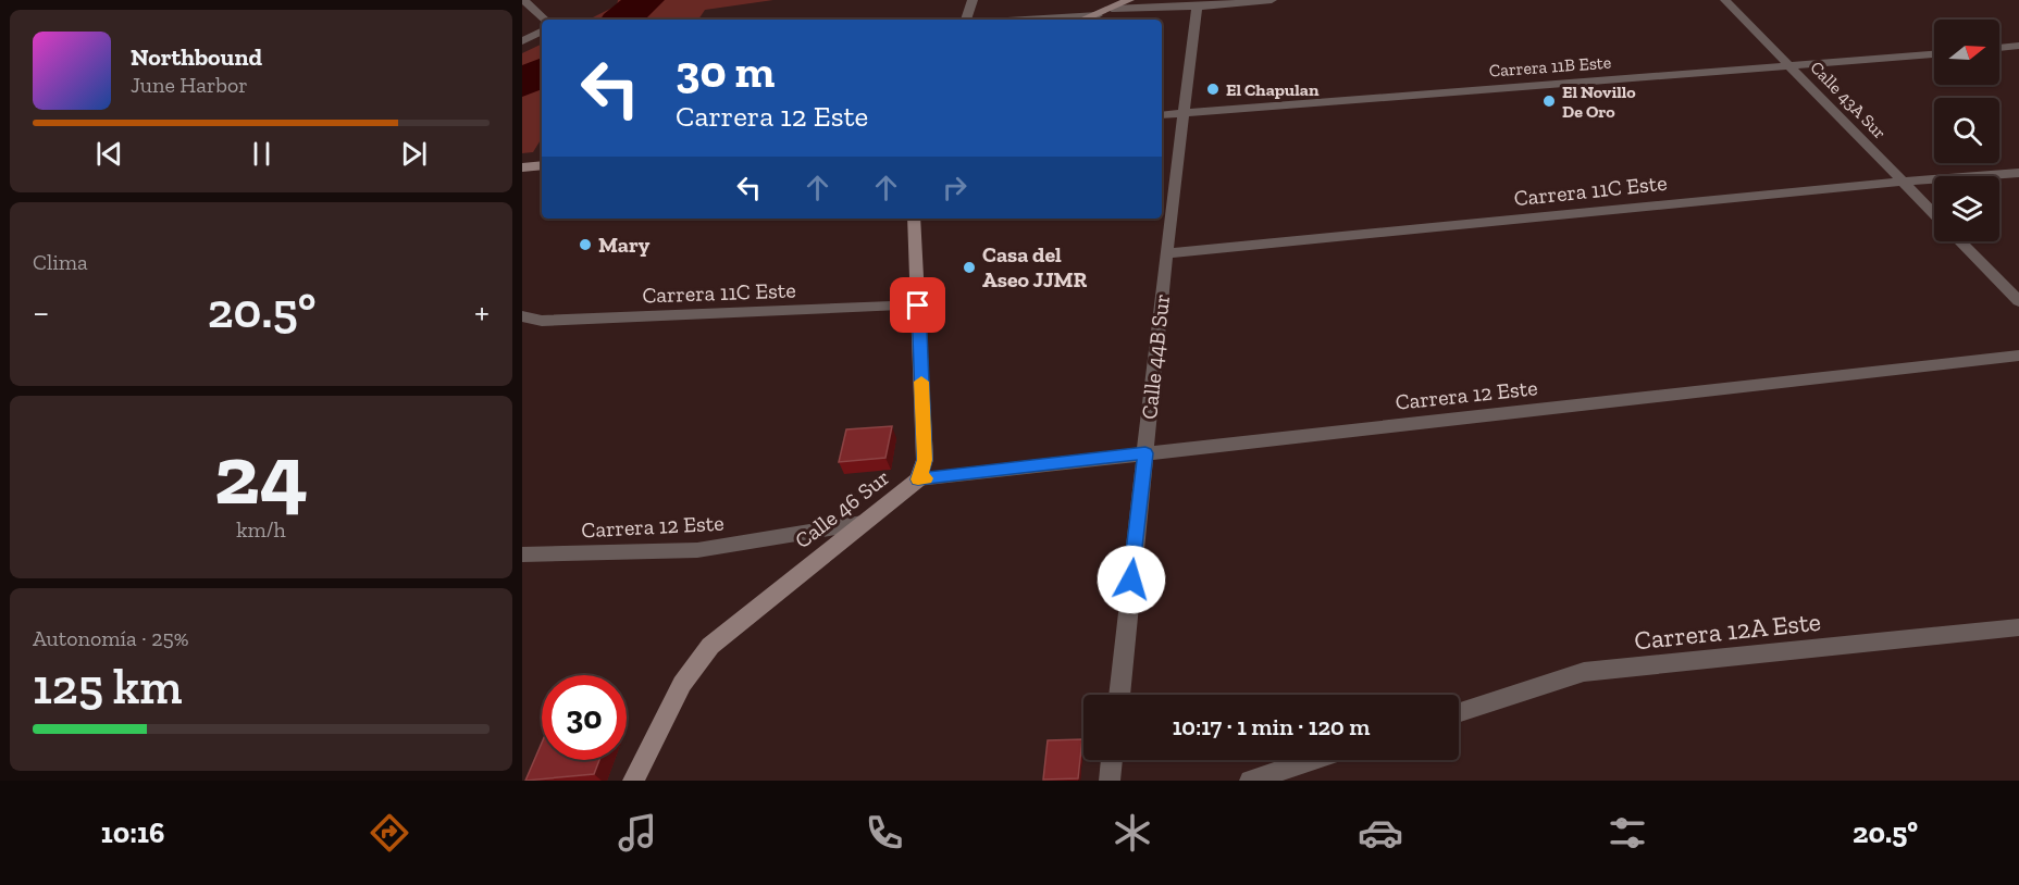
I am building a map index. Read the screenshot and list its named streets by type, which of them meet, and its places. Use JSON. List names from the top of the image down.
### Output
{
  "streets": {
    "street": [
      "Carrera 11B Este",
      "Calle 43A Sur",
      "Carrera 11C Este",
      "Calle 44B Sur",
      "Carrera 12 Este",
      "Calle 46 Sur",
      "Carrera 12A Este"
    ]
  },
  "crossings": [
    ["Carrera 11B Este", "Calle 43A Sur"],
    ["Carrera 11B Este", "Calle 44B Sur"],
    ["Calle 43A Sur", "Carrera 11C Este"],
    ["Carrera 11C Este", "Calle 44B Sur"],
    ["Carrera 11C Este", "Calle 46 Sur"],
    ["Calle 44B Sur", "Carrera 12 Este"],
    ["Carrera 12 Este", "Calle 46 Sur"]
  ],
  "places": [
    "El Chapulan",
    "El Novillo De Oro",
    "Mary",
    "Casa del Aseo JJMR"
  ],
  "north": "right",
  "page": {
    "turn": ["30 m", "Carrera 12 Este"],
    "song": ["Northbound", "June Harbor"],
    "tile": [
      "Clima",
      ["24", "km/h"],
      ["Autonomía · 25%", "125 km"]
    ],
    "heat": ["−", "20.5°", "+"],
    "limit": "30",
    "trip": "10:17 · 1 min · 120 m",
    "tabs": ["10:16", "20.5°"]
  }
}
